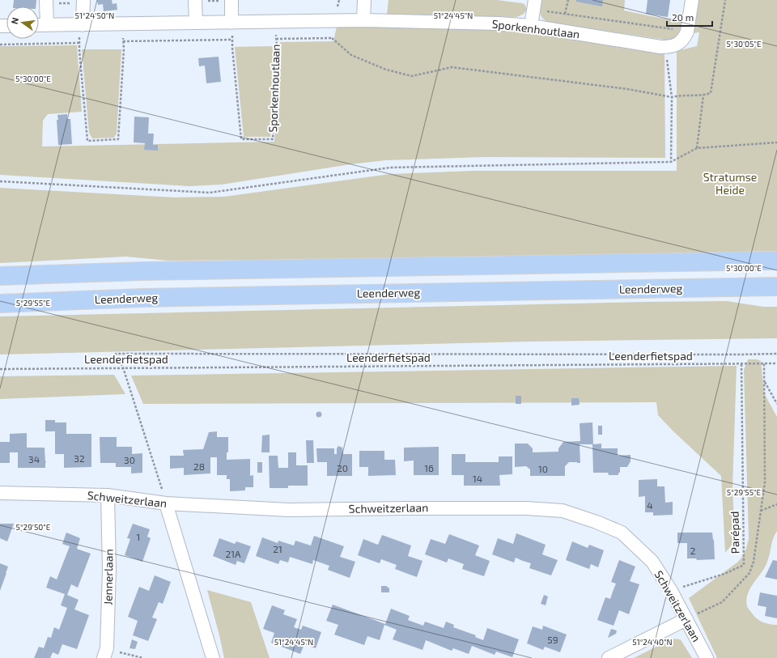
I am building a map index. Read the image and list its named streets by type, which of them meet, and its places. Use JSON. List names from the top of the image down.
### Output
{
  "streets": {
    "main road": ["Leenderweg"],
    "street": ["Sporkenhoutlaan", "Schweitzerlaan", "Jennerlaan"],
    "path": ["Leenderfietspad", "Parépad"]
  },
  "crossings": [
    ["Leenderfietspad", "Parépad"],
    ["Schweitzerlaan", "Parépad"],
    ["Schweitzerlaan", "Jennerlaan"]
  ],
  "parks": ["Stratumse Heide"],
  "house_numbers": [
    "32",
    "34",
    "30",
    "28",
    "20",
    "16",
    "10",
    "14",
    "4",
    "1",
    "21",
    "2",
    "21A",
    "59"
  ],
  "scale_bar": "20 m",
  "north": "left",
  "coordinates": [
    "51°24'50\"N",
    "51°24'45\"N",
    "5°30'05\"E",
    "5°30'00\"E",
    "5°29'55\"E",
    "5°29'50\"E",
    "51°24'40\"N"
  ]
}
